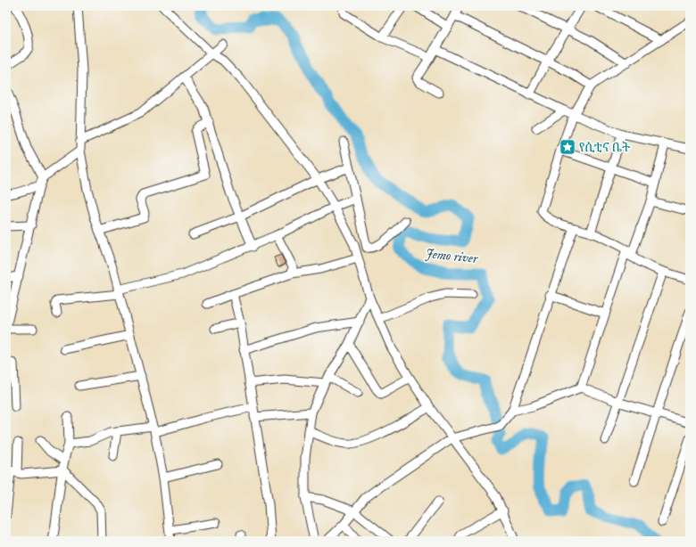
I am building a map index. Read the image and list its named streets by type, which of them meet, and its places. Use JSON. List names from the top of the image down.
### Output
{
  "water": ["Jemo river"],
  "places": {
    "place": ["የሲቲና ቤት"]
  }
}
